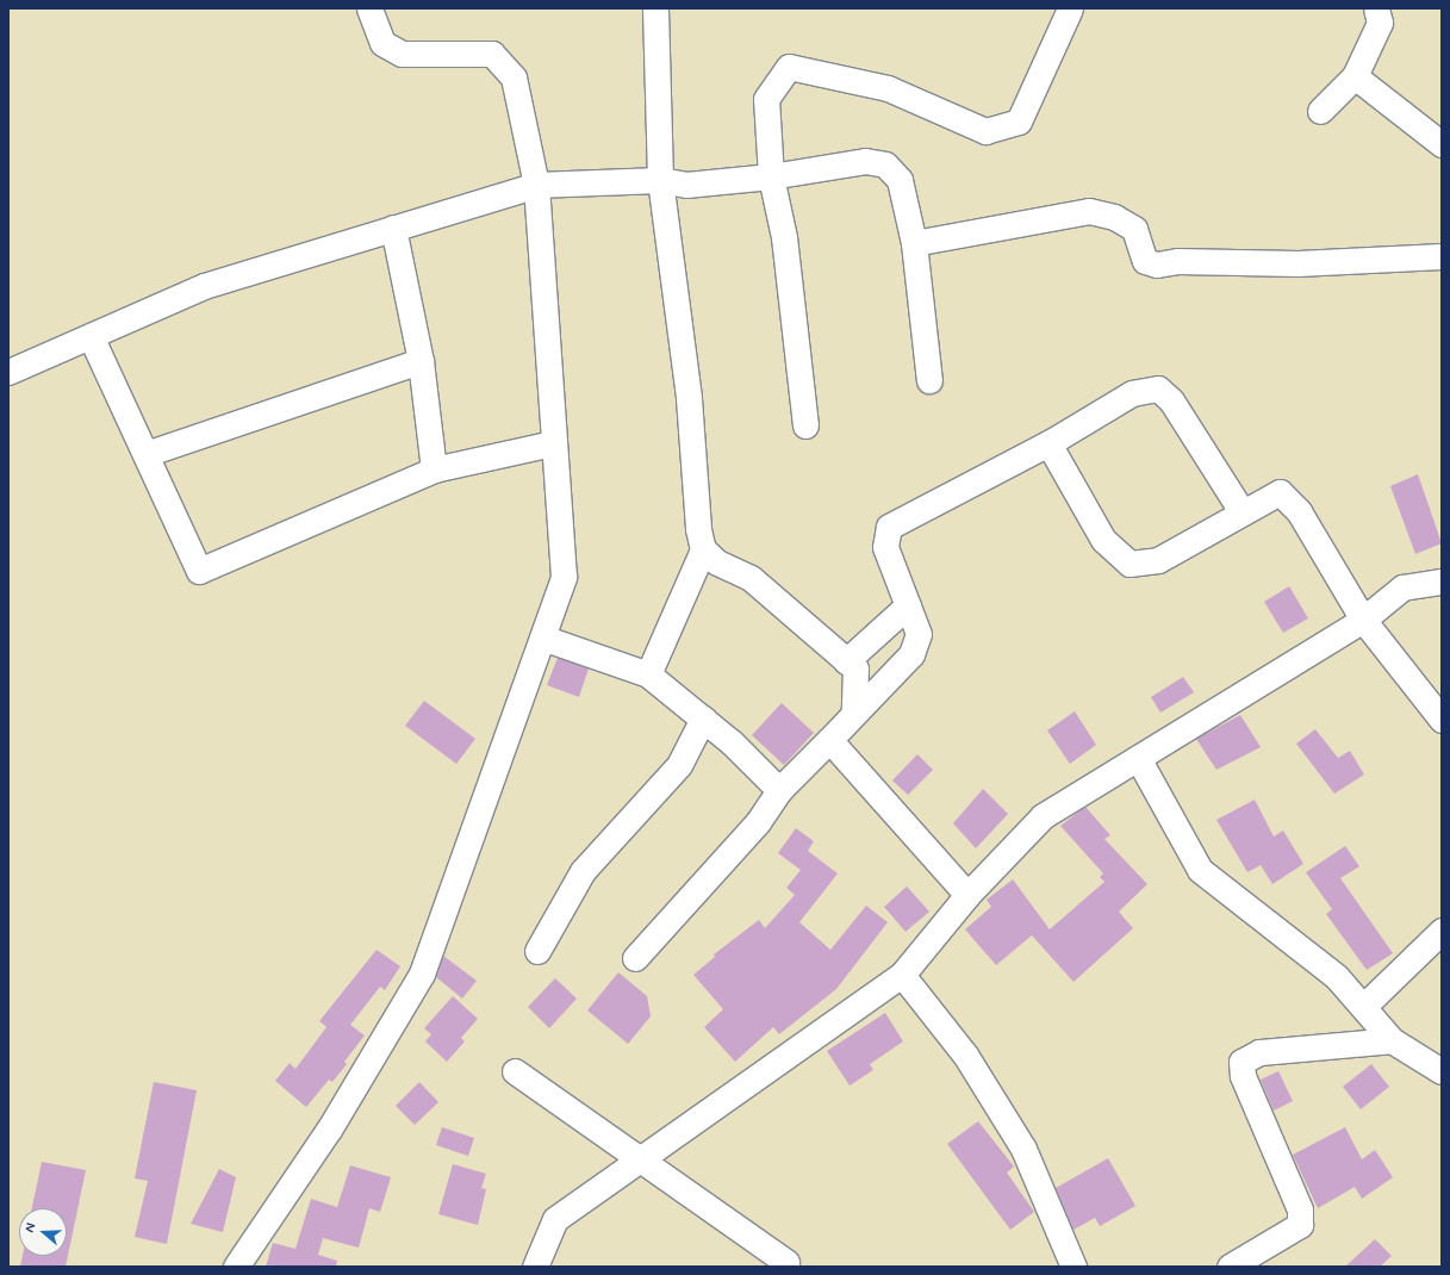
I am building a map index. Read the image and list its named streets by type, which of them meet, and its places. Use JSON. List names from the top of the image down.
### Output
{
  "north": "left"
}
